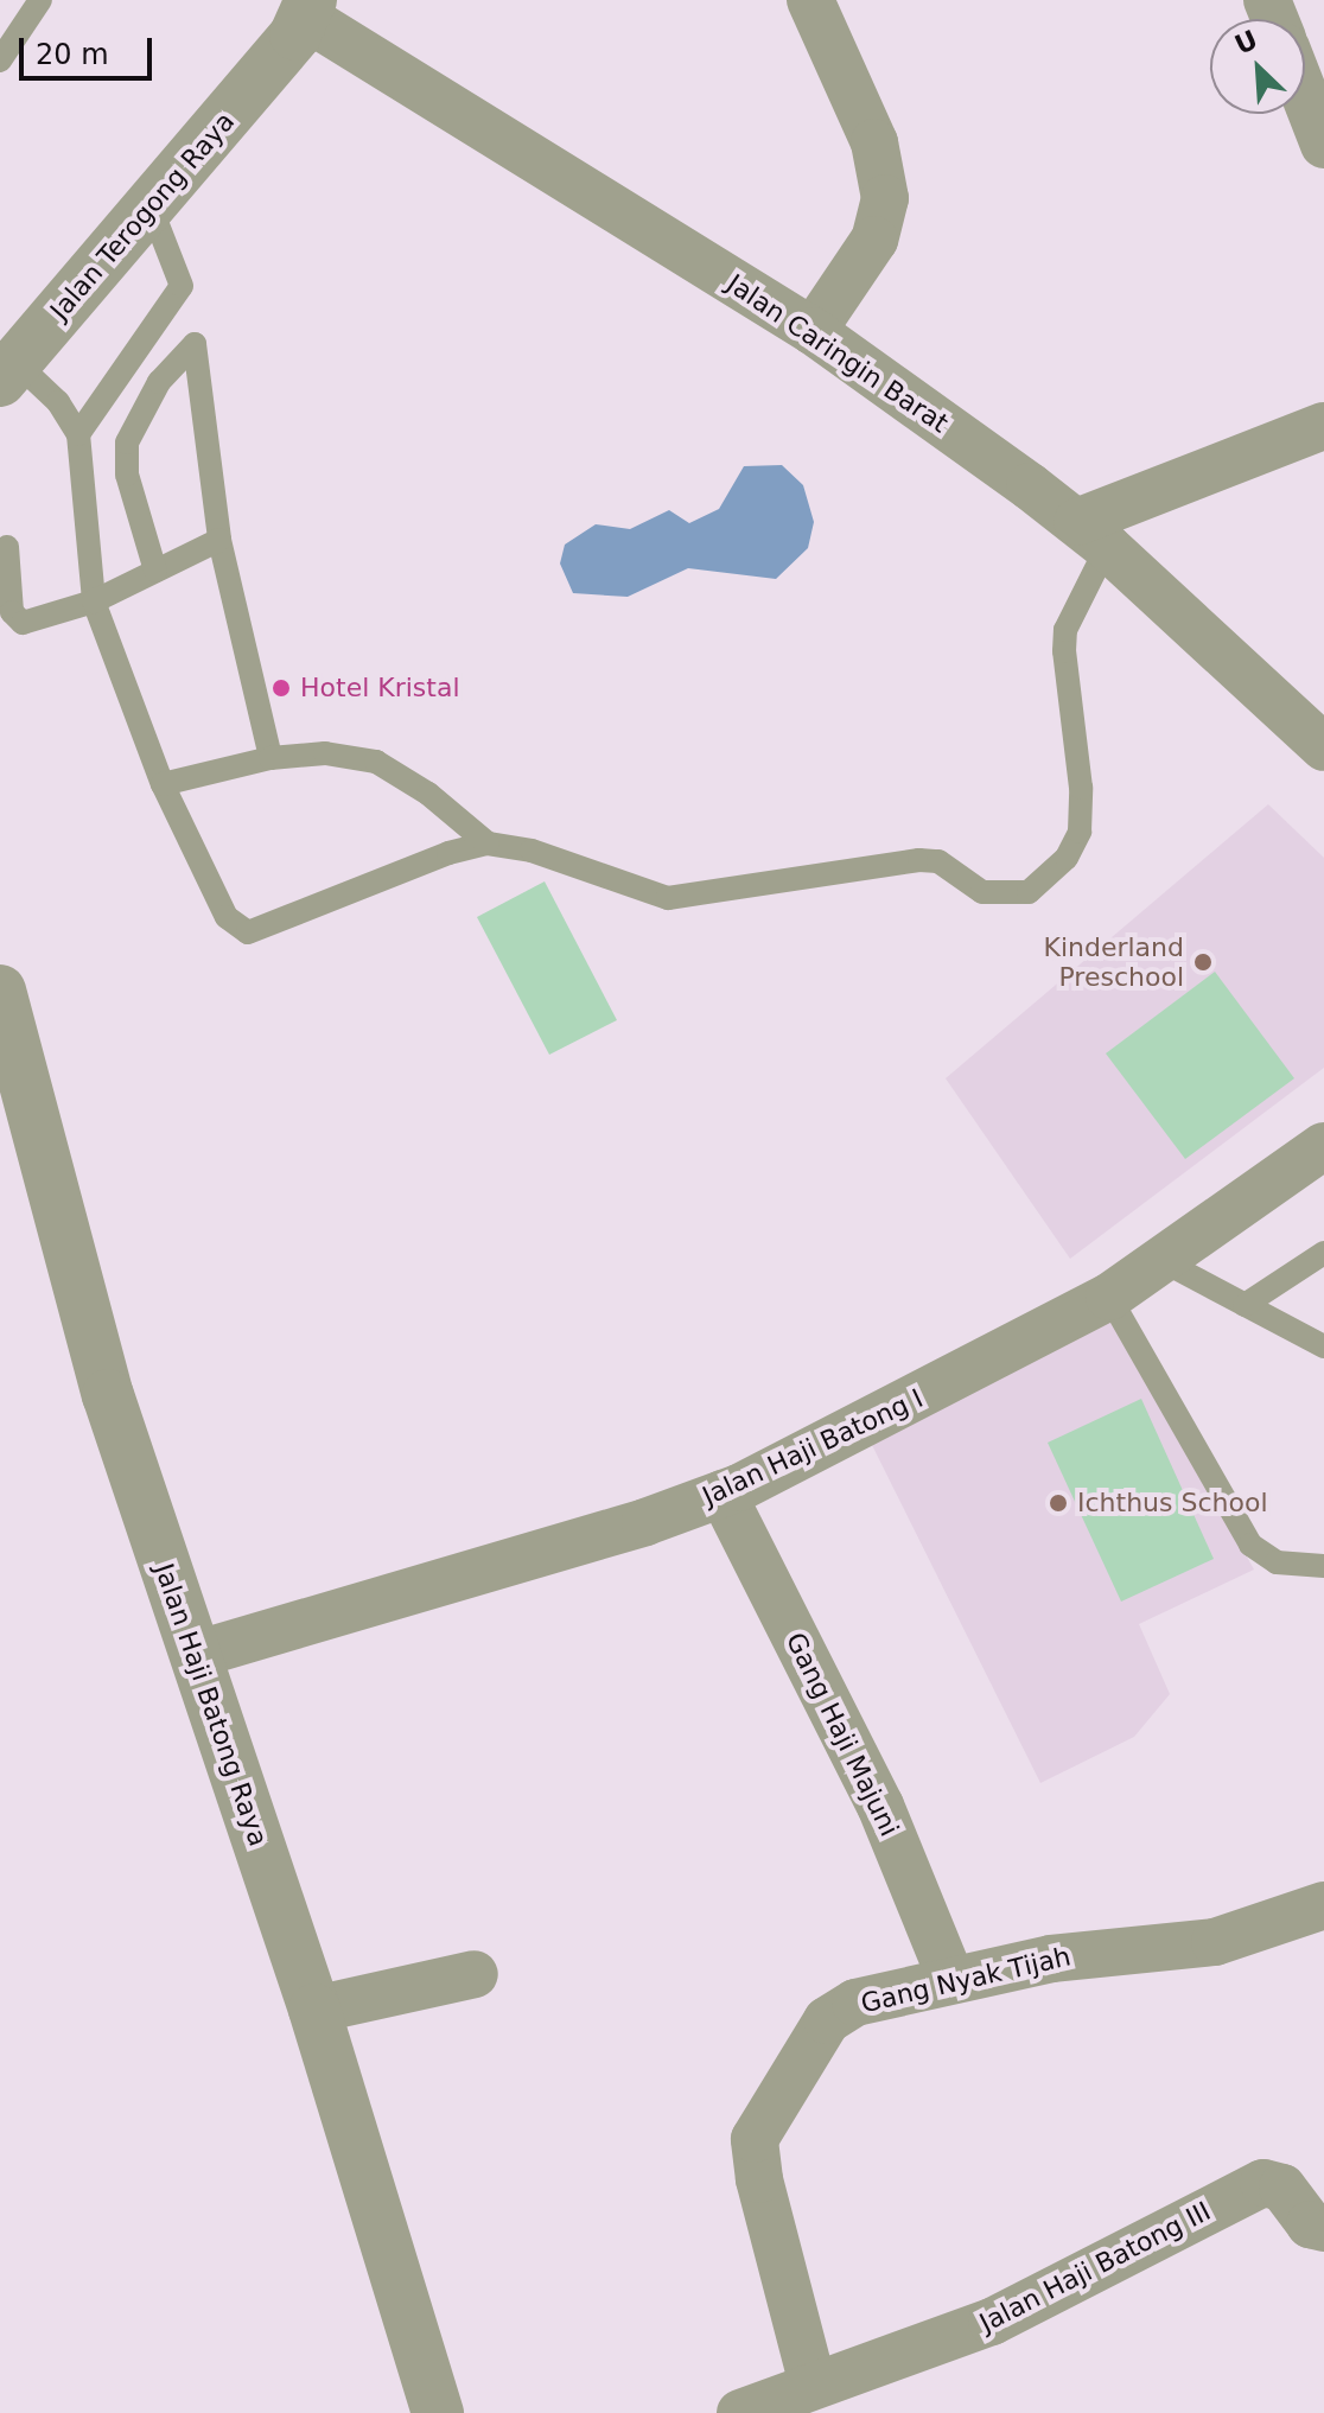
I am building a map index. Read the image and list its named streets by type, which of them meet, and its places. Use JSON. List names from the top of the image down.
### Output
{
  "streets": {
    "street": [
      "Jalan Terogong Raya",
      "Jalan Caringin Barat",
      "Jalan Haji Batong I",
      "Jalan Haji Batong Raya",
      "Gang Haji Majuni",
      "Gang Nyak Tijah",
      "Jalan Haji Batong III"
    ]
  },
  "crossings": [
    ["Jalan Terogong Raya", "Jalan Caringin Barat"],
    ["Jalan Haji Batong I", "Jalan Haji Batong Raya"],
    ["Jalan Haji Batong I", "Gang Haji Majuni"],
    ["Gang Haji Majuni", "Gang Nyak Tijah"],
    ["Gang Nyak Tijah", "Jalan Haji Batong III"]
  ],
  "places": ["Hotel Kristal", "Kinderland Preschool", "Ichthus School"],
  "scale_bar": "20 m",
  "north": "top left"
}
